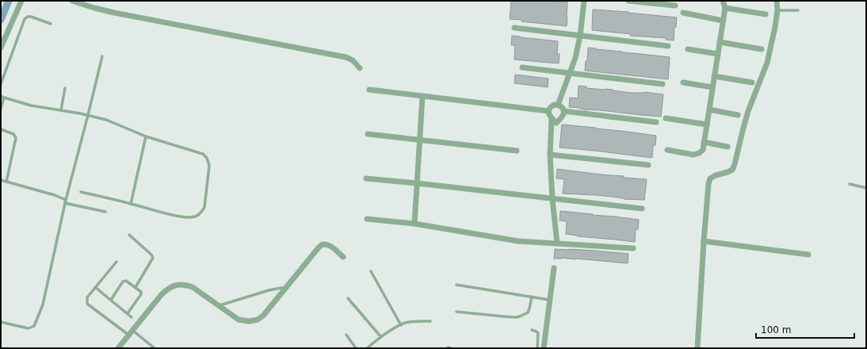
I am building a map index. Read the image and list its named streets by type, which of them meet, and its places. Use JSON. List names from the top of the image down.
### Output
{
  "scale_bar": "100 m"
}
